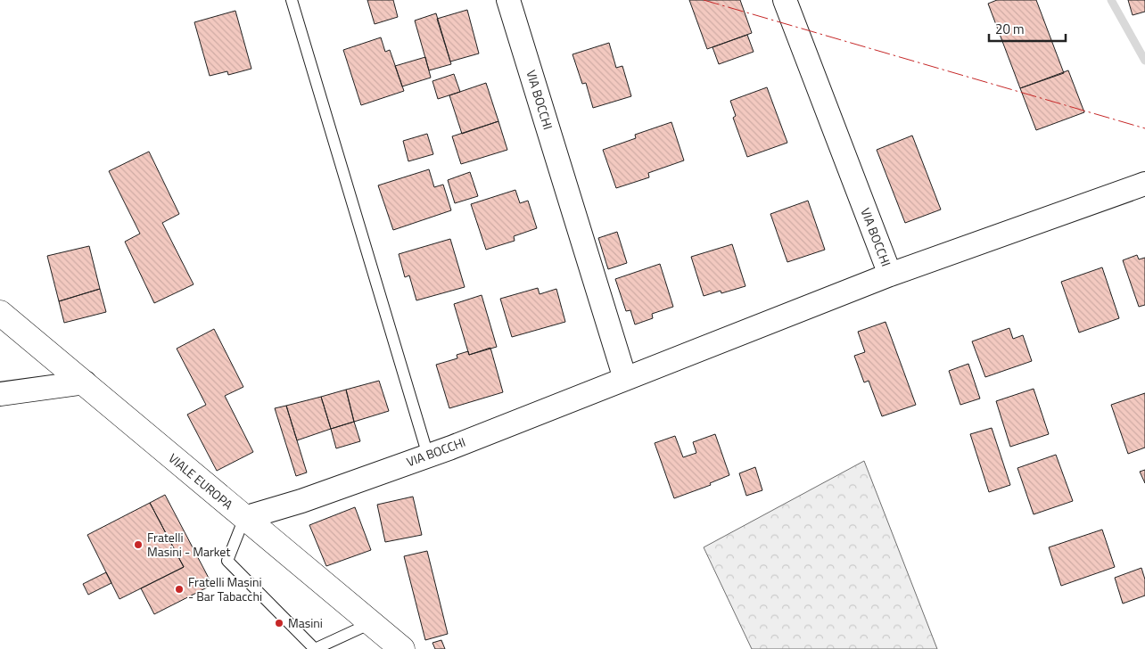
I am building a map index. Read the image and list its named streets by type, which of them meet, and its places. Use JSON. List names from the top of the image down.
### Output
{
  "streets": {
    "main road": ["VIALE EUROPA"],
    "street": ["VIA BOCCHI"]
  },
  "crossings": [
    ["VIA BOCCHI", "VIALE EUROPA"]
  ],
  "places": ["Fratelli Masini - Market", "Fratelli Masini - Bar Tabacchi", "Masini"],
  "scale_bar": "20 m"
}
